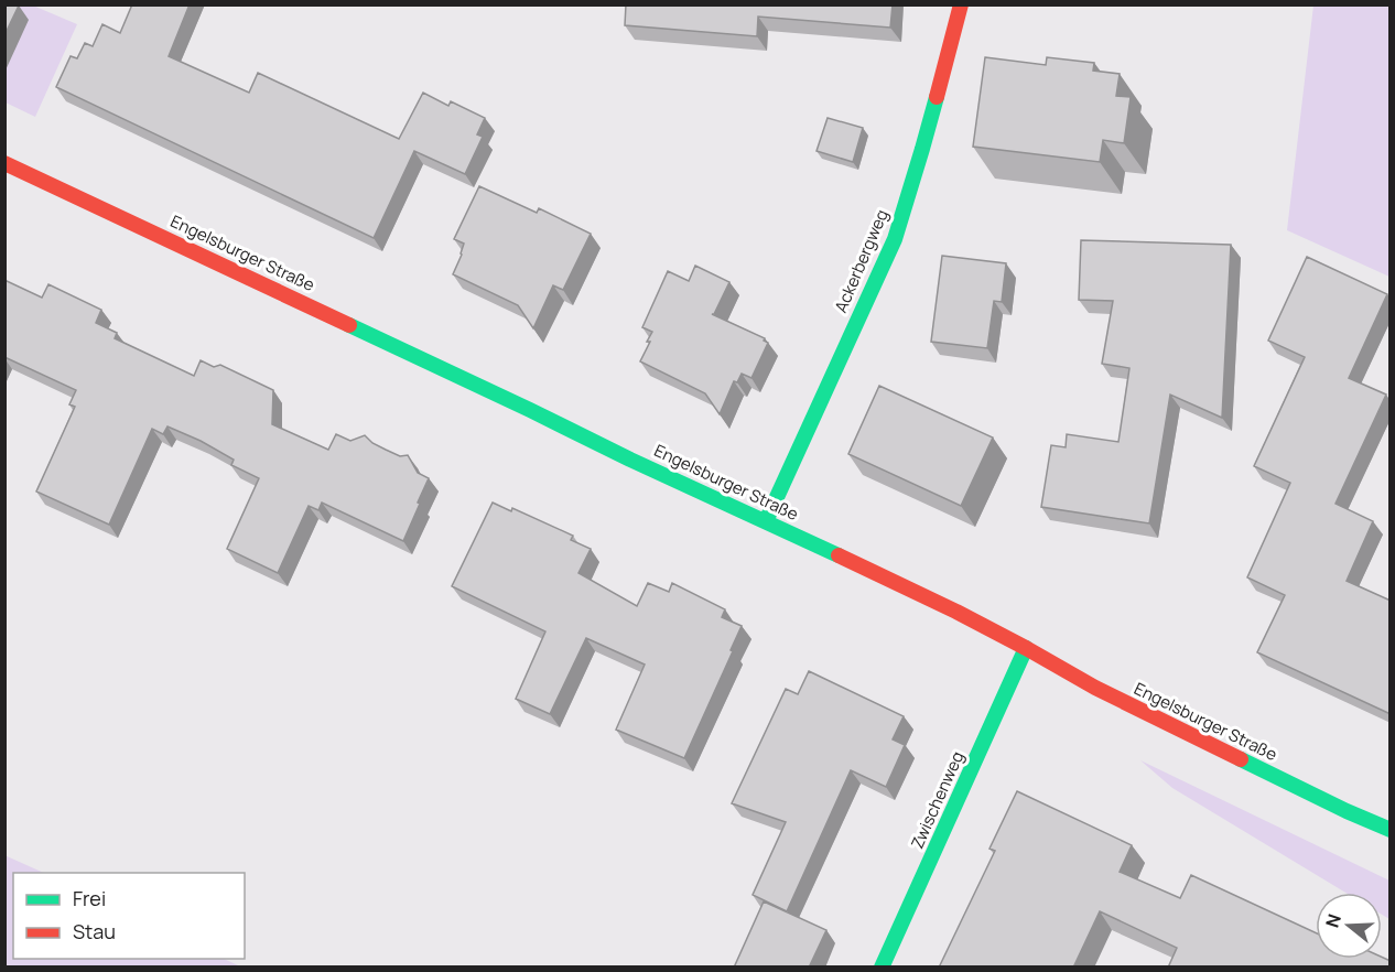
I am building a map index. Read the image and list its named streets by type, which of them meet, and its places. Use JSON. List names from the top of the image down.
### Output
{
  "streets": {
    "street": ["Engelsburger Straße", "Ackerbergweg", "Zwischenweg"]
  },
  "crossings": [
    ["Engelsburger Straße", "Ackerbergweg"],
    ["Engelsburger Straße", "Zwischenweg"]
  ],
  "legend": ["Frei", "Stau"],
  "north": "left"
}
